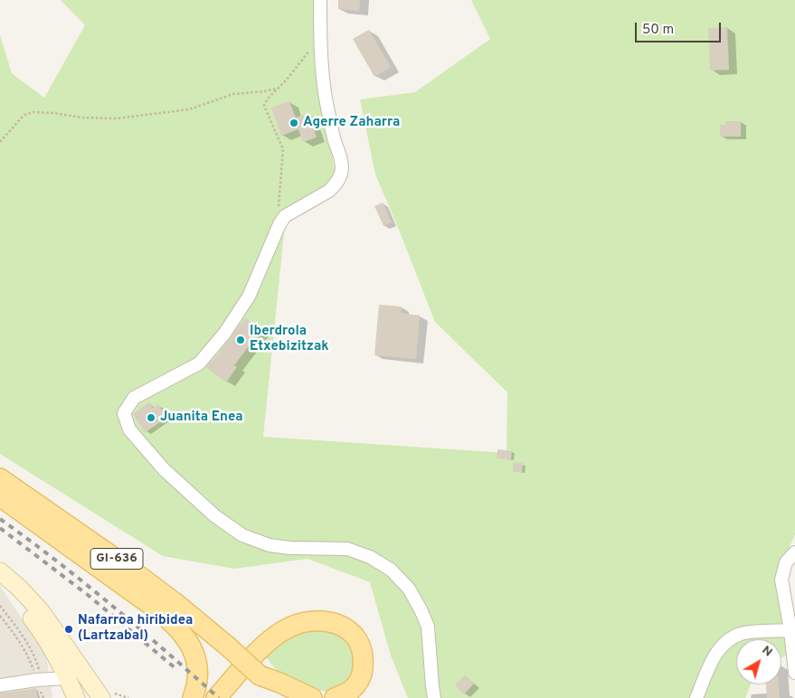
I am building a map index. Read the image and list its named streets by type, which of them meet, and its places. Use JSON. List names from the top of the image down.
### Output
{
  "streets": {
    "main road": ["GI-636"]
  },
  "places": [
    "Agerre Zaharra",
    "Iberdrola Etxebizitzak",
    "Juanita Enea",
    "Nafarroa hiribidea (Lartzabal)"
  ],
  "scale_bar": "50 m",
  "north": "top right"
}
